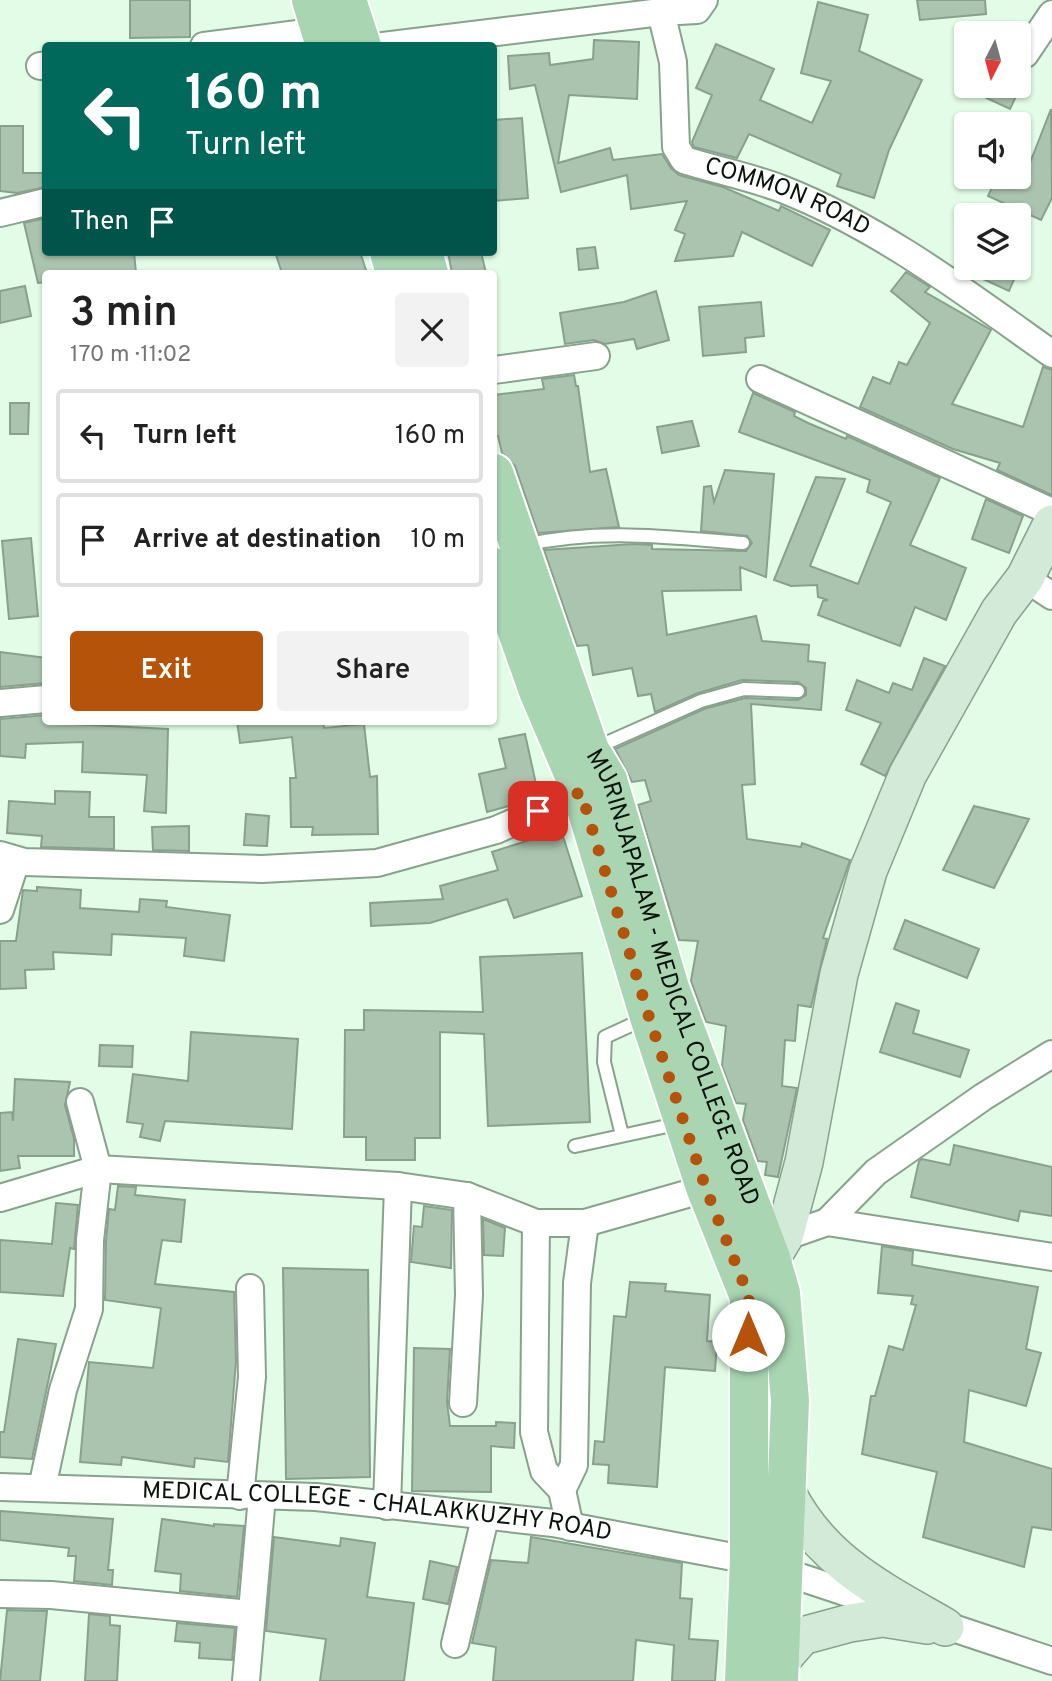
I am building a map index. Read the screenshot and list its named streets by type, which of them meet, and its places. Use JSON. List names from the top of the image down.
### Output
{
  "streets": {
    "main road": ["MURINJAPALAM - MEDICAL COLLEGE ROAD"],
    "street": ["COMMON ROAD", "MEDICAL COLLEGE - CHALAKKUZHY ROAD"]
  },
  "crossings": [
    ["MURINJAPALAM - MEDICAL COLLEGE ROAD", "MEDICAL COLLEGE - CHALAKKUZHY ROAD"]
  ],
  "north": "bottom",
  "page": {
    "turn": ["160 m", "Turn left"],
    "then": "Then",
    "heading": ["3 min", "170 m · 11:02"],
    "list": [
      {
        "name": "Turn left",
        "value": "160 m"
      },
      {
        "name": "Arrive at destination",
        "value": "10 m"
      }
    ],
    "buttons": ["Exit", "Share"]
  }
}
